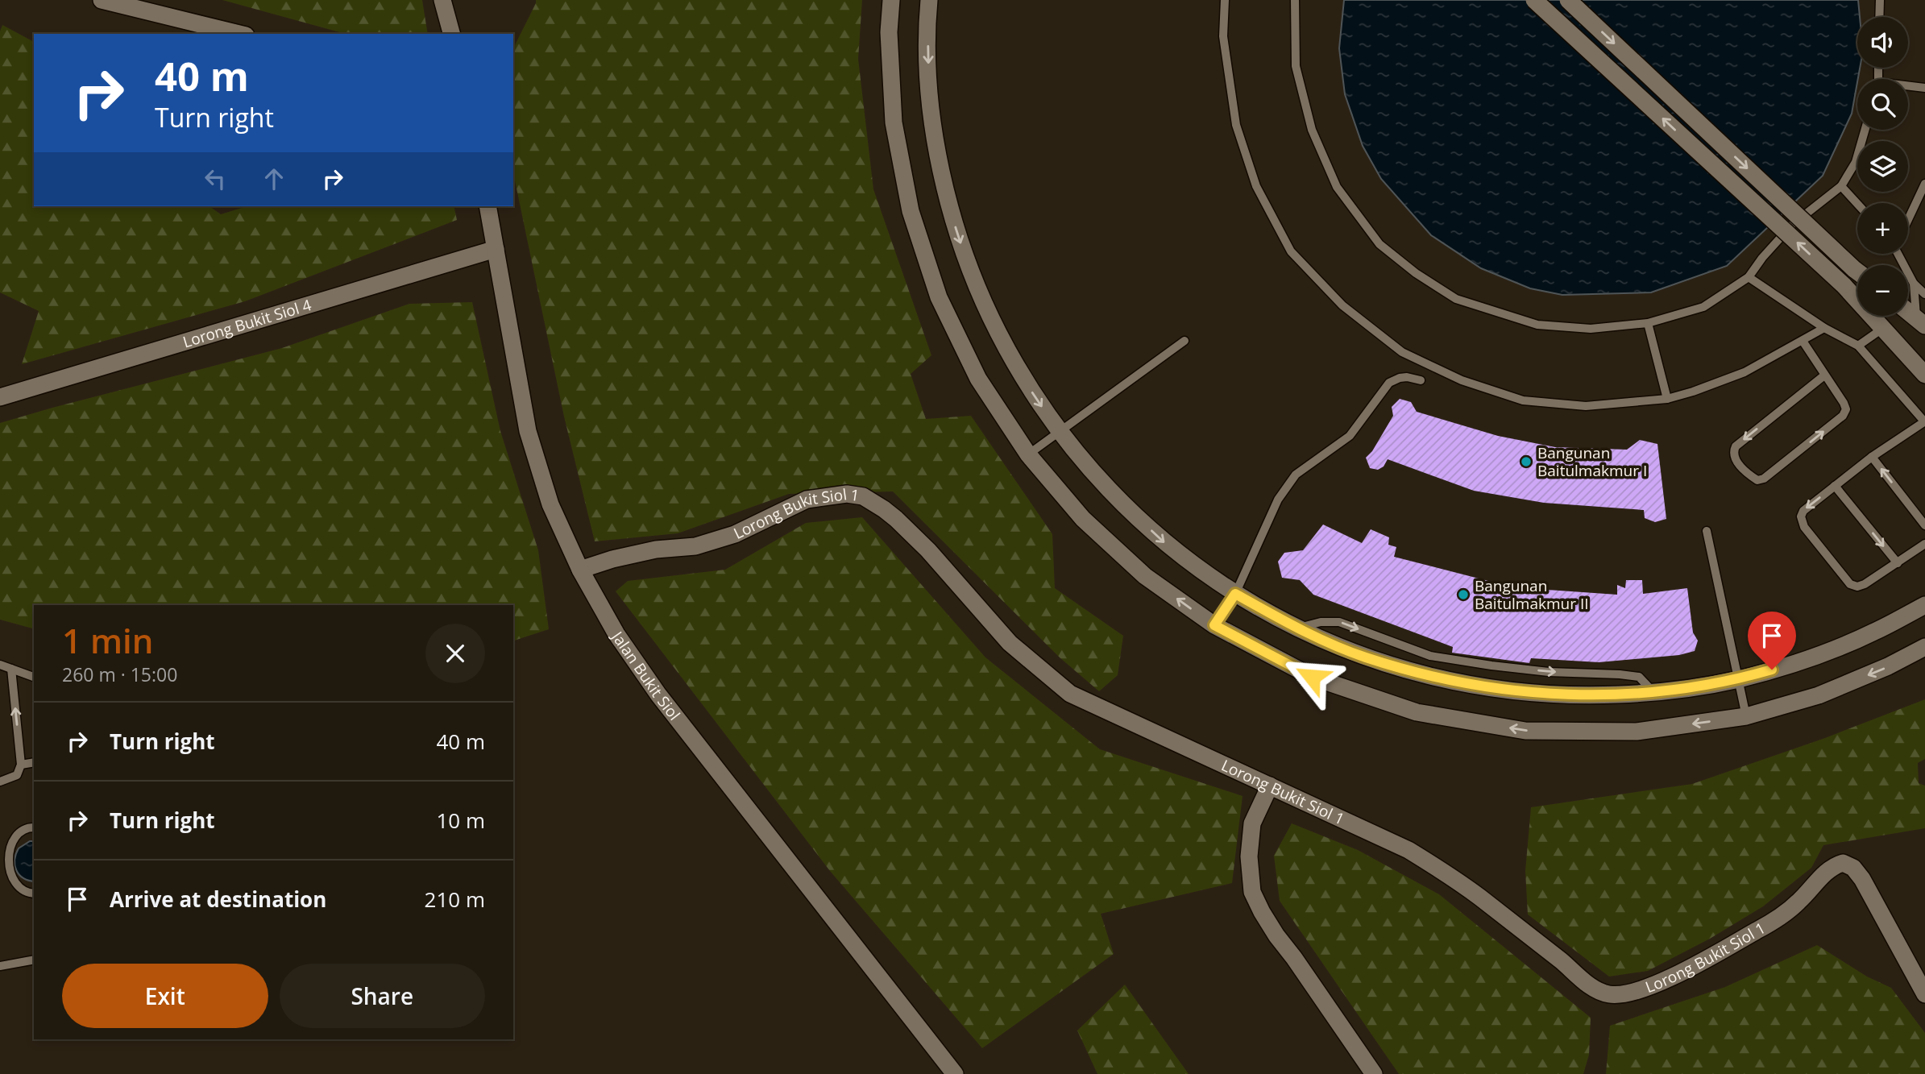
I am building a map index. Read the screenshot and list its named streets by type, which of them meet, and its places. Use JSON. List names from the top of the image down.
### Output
{
  "streets": {
    "street": ["Lorong Bukit Siol 4", "Lorong Bukit Siol 1", "Jalan Bukit Siol"]
  },
  "crossings": [
    ["Lorong Bukit Siol 4", "Jalan Bukit Siol"],
    ["Lorong Bukit Siol 1", "Jalan Bukit Siol"]
  ],
  "places": ["Bangunan Baitulmakmur I", "Bangunan Baitulmakmur II"],
  "page": {
    "map_buttons": ["+", "−"],
    "turn": ["40 m", "Turn right"],
    "heading": ["1 min", "260 m · 15:00"],
    "list": [
      {
        "name": "Turn right",
        "value": "40 m"
      },
      {
        "name": "Turn right",
        "value": "10 m"
      },
      {
        "name": "Arrive at destination",
        "value": "210 m"
      }
    ],
    "buttons": ["Exit", "Share"]
  }
}
